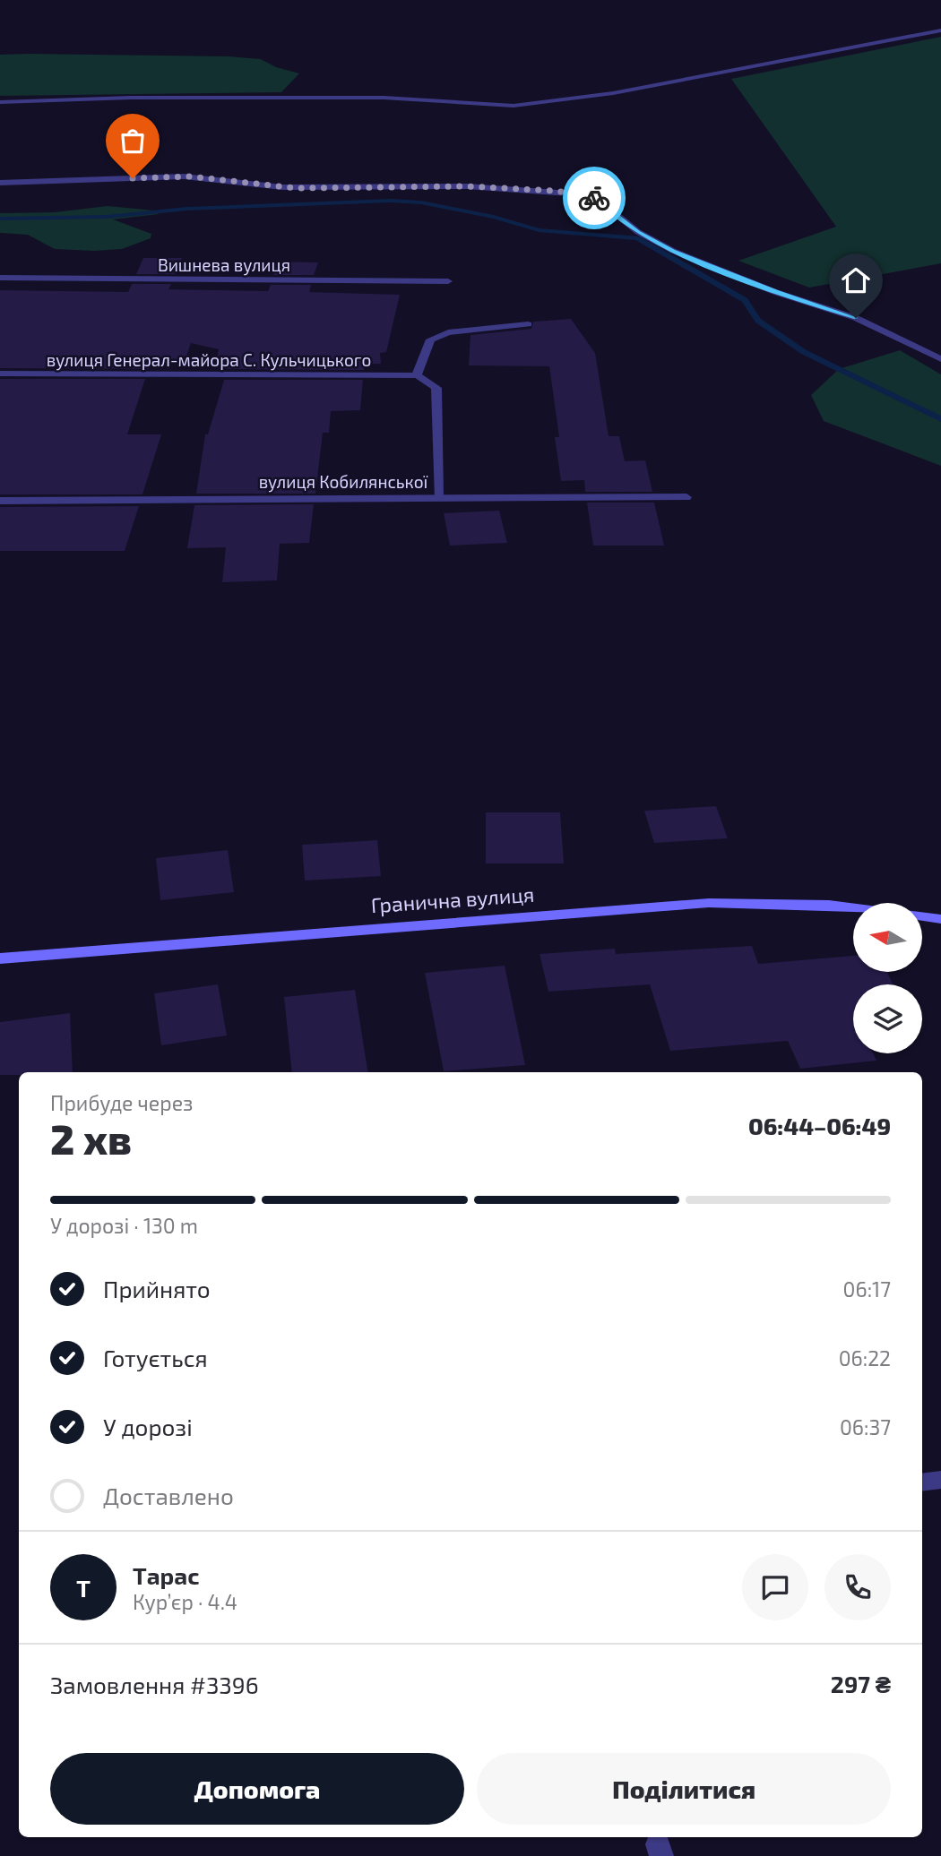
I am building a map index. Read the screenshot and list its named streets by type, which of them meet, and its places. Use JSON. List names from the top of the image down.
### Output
{
  "streets": {
    "street": [
      "Вишнева вулиця",
      "вулиця Генерал-майора С. Кульчицького",
      "вулиця Кобилянської",
      "Гранична вулиця"
    ]
  },
  "north": "left",
  "page": {
    "heading": ["2 хв", "Прибуде через", "06:44–06:49"],
    "panel": [
      "Тарас",
      "Кур’єр · 4.4",
      "Замовлення #3396",
      "297 ₴"
    ],
    "bar": "У дорозі · 130 m",
    "list": [
      ["Прийнято", "06:17"],
      ["Готується", "06:22"],
      ["У дорозі", "06:37"],
      "Доставлено"
    ],
    "round": "Т",
    "buttons": ["Допомога", "Поділитися"]
  }
}
